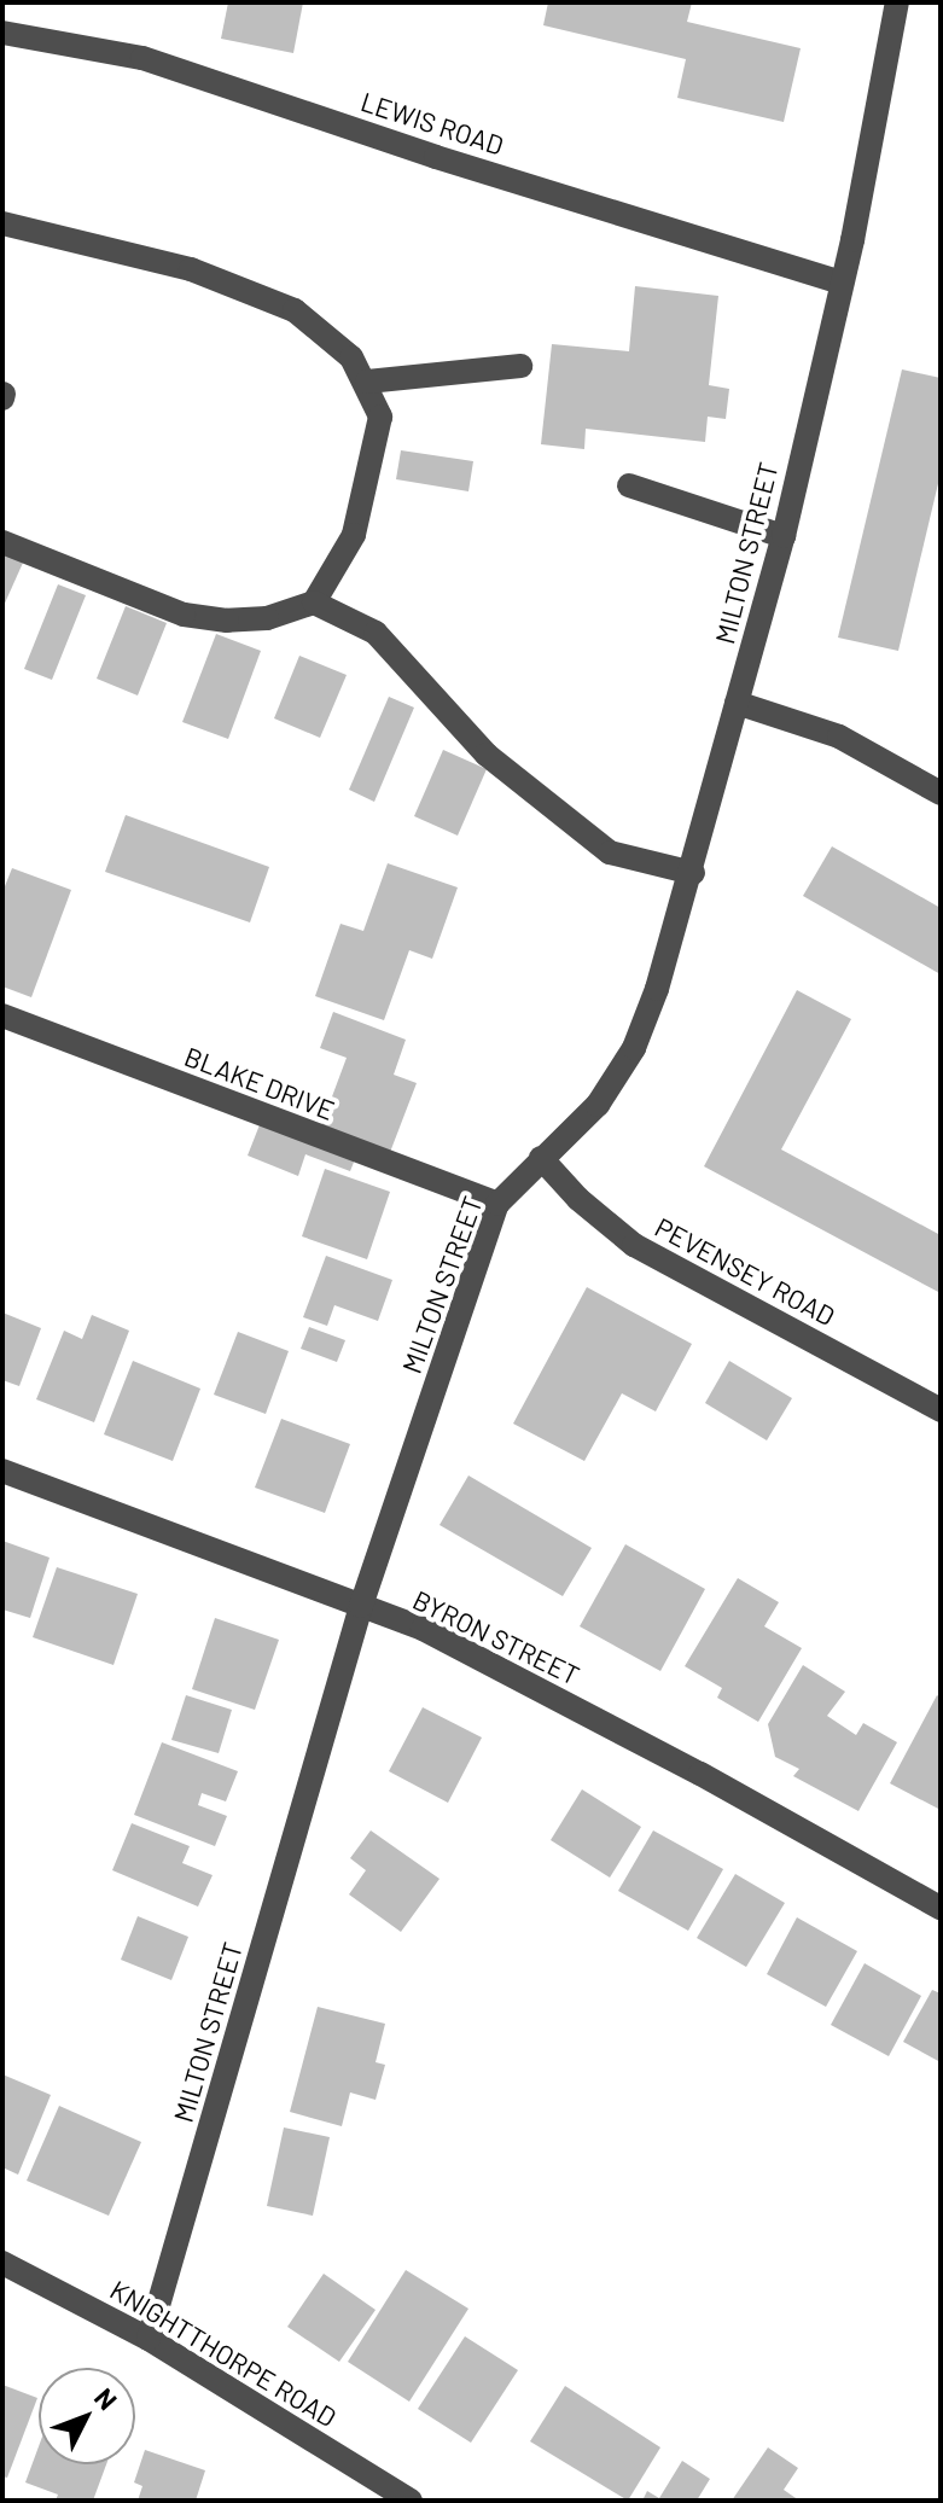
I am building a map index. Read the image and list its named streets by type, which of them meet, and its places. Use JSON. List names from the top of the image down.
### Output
{
  "streets": {
    "street": [
      "LEWIS ROAD",
      "MILTON STREET",
      "BLAKE DRIVE",
      "PEVENSEY ROAD",
      "BYRON STREET",
      "KNIGHTTHORPE ROAD"
    ]
  },
  "crossings": [
    ["LEWIS ROAD", "MILTON STREET"],
    ["MILTON STREET", "BLAKE DRIVE"],
    ["MILTON STREET", "PEVENSEY ROAD"],
    ["MILTON STREET", "BYRON STREET"],
    ["MILTON STREET", "KNIGHTTHORPE ROAD"]
  ],
  "north": "top right"
}
